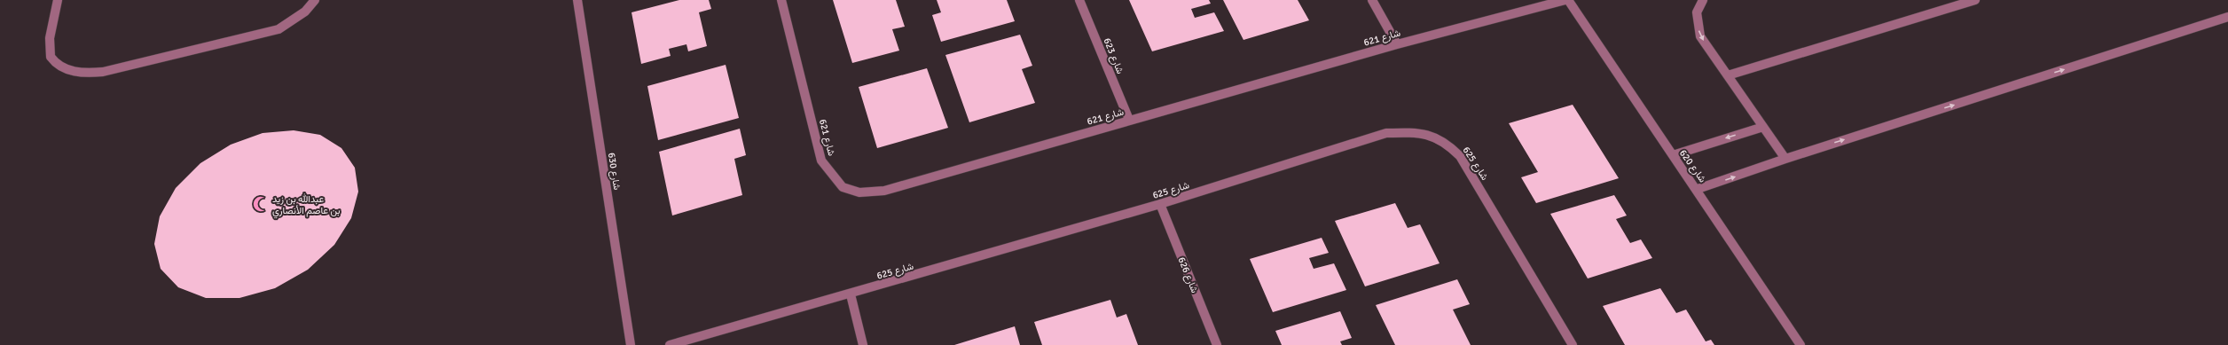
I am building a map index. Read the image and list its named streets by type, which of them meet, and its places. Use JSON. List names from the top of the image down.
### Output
{
  "streets": {
    "street": [
      "شارع 621",
      "شارع 623",
      "شارع 625",
      "شارع 620",
      "شارع 630",
      "شارع 626"
    ]
  },
  "crossings": [
    ["شارع 621", "شارع 623"],
    ["شارع 621", "شارع 620"],
    ["شارع 625", "شارع 626"]
  ],
  "places": {
    "mosque": ["عبدالله بن زيد بن عاصم الأنصاري"]
  }
}
